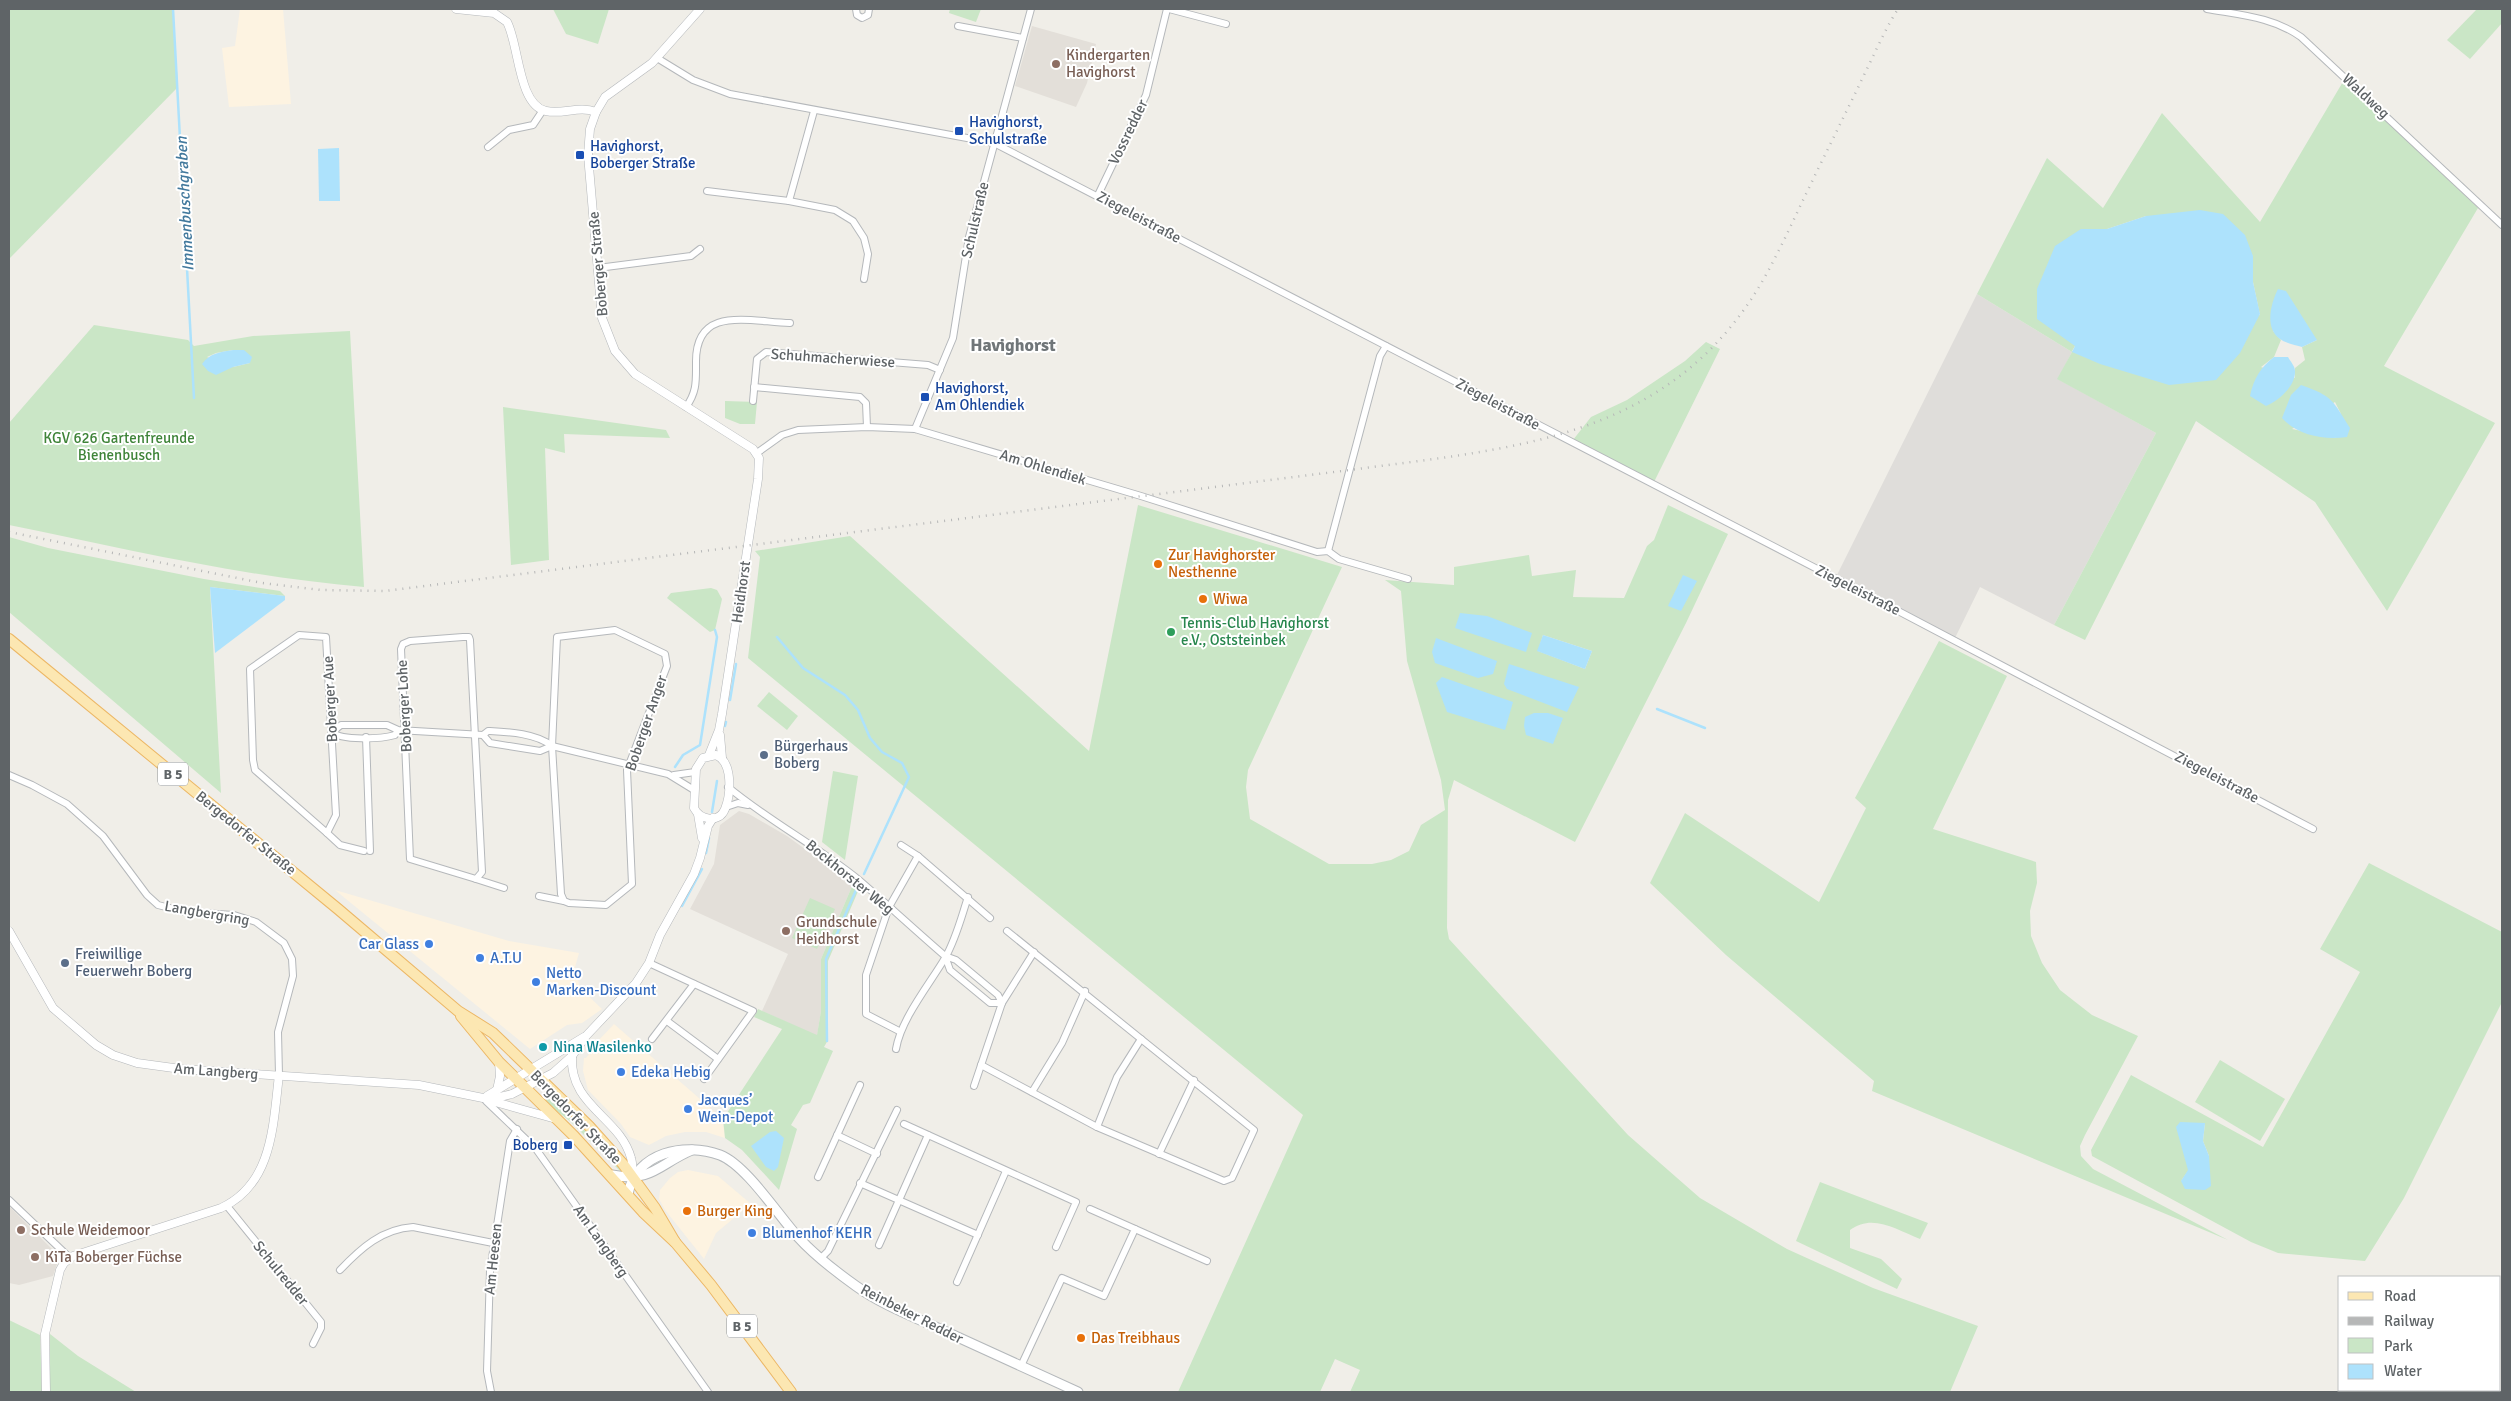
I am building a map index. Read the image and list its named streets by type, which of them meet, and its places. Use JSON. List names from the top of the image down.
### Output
{
  "streets": {
    "main road": ["B 5", "Bergedorfer Straße", "Reinbeker Redder"],
    "street": [
      "Waldweg",
      "Vossredder",
      "Ziegeleistraße",
      "Schulstraße",
      "Boberger Straße",
      "Schuhmacherwiese",
      "Am Ohlendiek",
      "Heidhorst",
      "Boberger Aue",
      "Boberger Lohe",
      "Boberger Anger",
      "Bockhorster Weg",
      "Langbergring",
      "Am Langberg",
      "Am Heesen",
      "Schulredder"
    ]
  },
  "crossings": [
    ["Vossredder", "Ziegeleistraße"],
    ["Ziegeleistraße", "Schulstraße"],
    ["Ziegeleistraße", "Boberger Straße"],
    ["Schulstraße", "Schuhmacherwiese"],
    ["Schulstraße", "Am Ohlendiek"],
    ["Boberger Straße", "Schuhmacherwiese"],
    ["Boberger Straße", "Am Ohlendiek"],
    ["Boberger Straße", "Heidhorst"],
    ["Am Ohlendiek", "Heidhorst"],
    ["Heidhorst", "Bockhorster Weg"],
    ["Bergedorfer Straße", "Am Langberg"],
    ["Bergedorfer Straße", "Reinbeker Redder"],
    ["Langbergring", "Am Langberg"],
    ["Am Langberg", "Am Heesen"]
  ],
  "districts": ["Havighorst"],
  "water": ["Immenbuschgraben"],
  "parks": ["KGV 626 Gartenfreunde Bienenbusch"],
  "places": {
    "other": [
      "Kindergarten Havighorst",
      "Zur Havighorster Nesthenne",
      "Wiwa",
      "Tennis-Club Havighorst e.V., Oststeinbek",
      "Bürgerhaus Boberg",
      "Grundschule Heidhorst",
      "Car Glass",
      "A.T.U",
      "Freiwillige Feuerwehr Boberg",
      "Netto Marken-Discount",
      "Nina Wasilenko",
      "Edeka Hebig",
      "Jacques’ Wein-Depot",
      "Burger King",
      "Schule Weidemoor",
      "Blumenhof KEHR",
      "KiTa Boberger Füchse",
      "Das Treibhaus"
    ],
    "transit": [
      "Havighorst, Schulstraße",
      "Havighorst, Boberger Straße",
      "Havighorst, Am Ohlendiek",
      "Boberg"
    ]
  },
  "legend": [
    "Road",
    "Railway",
    "Park",
    "Water"
  ]
}
